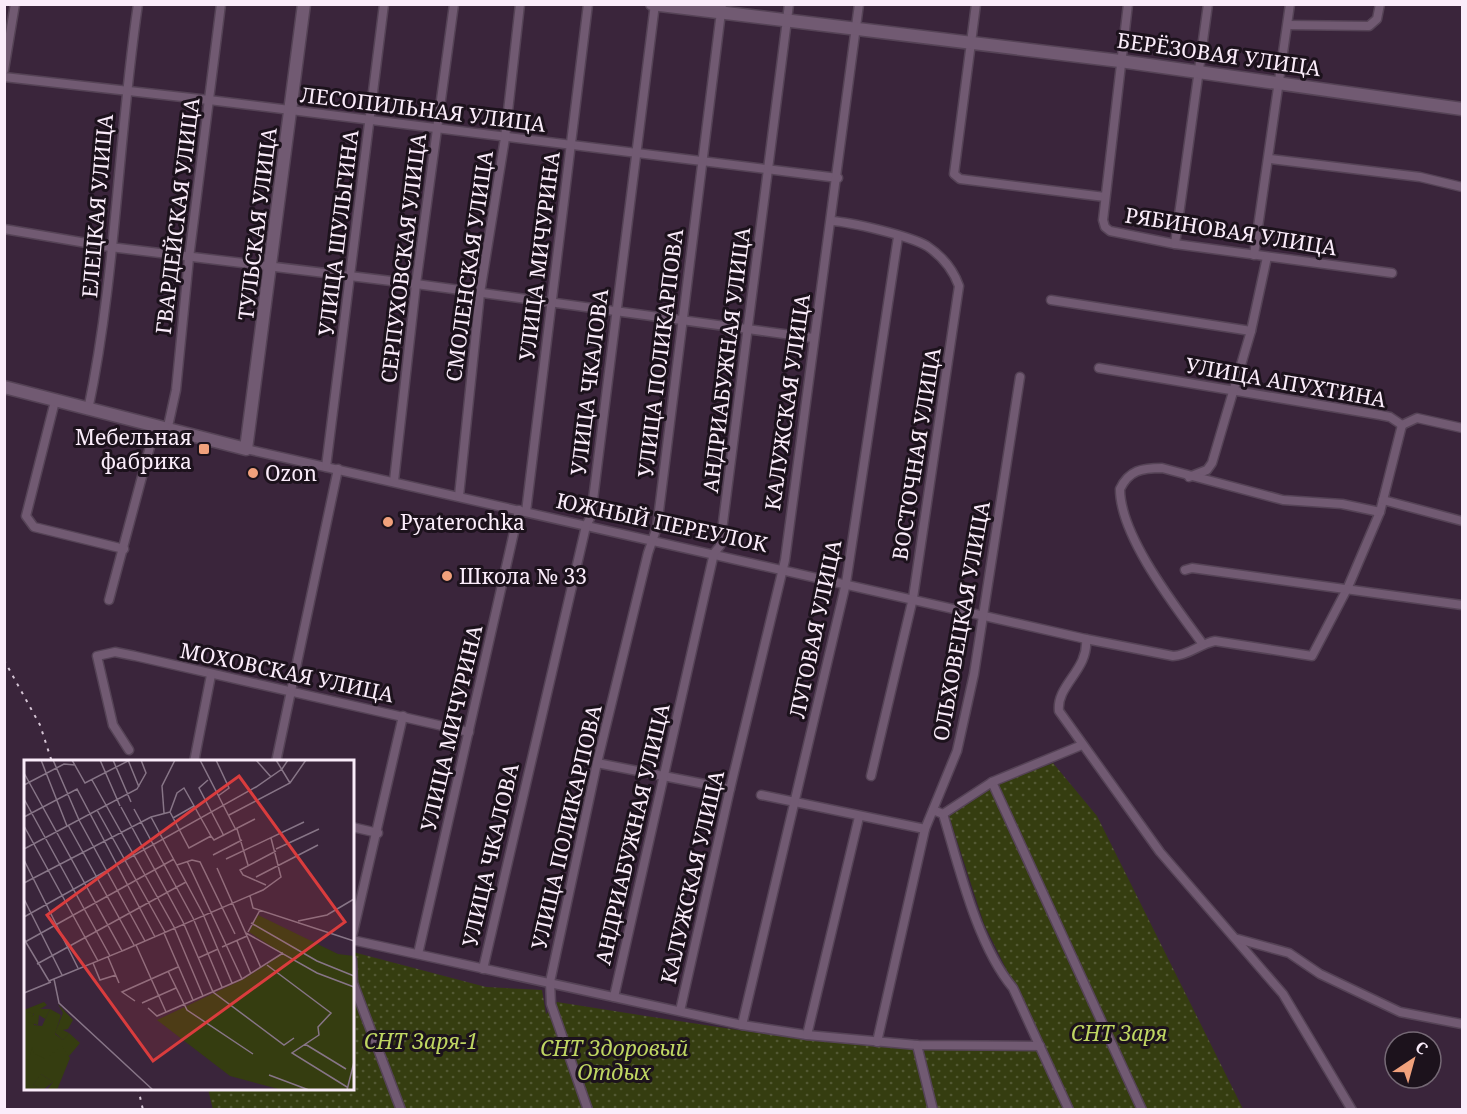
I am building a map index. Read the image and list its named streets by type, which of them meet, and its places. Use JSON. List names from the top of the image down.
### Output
{
  "streets": {
    "main road": ["БЕРЁЗОВАЯ УЛИЦА", "ТУЛЬСКАЯ УЛИЦА", "ЮЖНЫЙ ПЕРЕУЛОК"],
    "street": [
      "ЛЕСОПИЛЬНАЯ УЛИЦА",
      "ЕЛЕЦКАЯ УЛИЦА",
      "ГВАРДЕЙСКАЯ УЛИЦА",
      "РЯБИНОВАЯ УЛИЦА",
      "УЛИЦА ШУЛЬГИНА",
      "УЛИЦА МИЧУРИНА",
      "СЕРПУХОВСКАЯ УЛИЦА",
      "СМОЛЕНСКАЯ УЛИЦА",
      "УЛИЦА ПОЛИКАРПОВА",
      "АНДРИАБУЖНАЯ УЛИЦА",
      "УЛИЦА ЧКАЛОВА",
      "УЛИЦА АПУХТИНА",
      "КАЛУЖСКАЯ УЛИЦА",
      "ВОСТОЧНАЯ УЛИЦА",
      "ОЛЬХОВЕЦКАЯ УЛИЦА",
      "ЛУГОВАЯ УЛИЦА",
      "МОХОВСКАЯ УЛИЦА"
    ]
  },
  "crossings": [
    ["БЕРЁЗОВАЯ УЛИЦА", "РЯБИНОВАЯ УЛИЦА"],
    ["БЕРЁЗОВАЯ УЛИЦА", "УЛИЦА ПОЛИКАРПОВА"],
    ["БЕРЁЗОВАЯ УЛИЦА", "АНДРИАБУЖНАЯ УЛИЦА"],
    ["БЕРЁЗОВАЯ УЛИЦА", "УЛИЦА ЧКАЛОВА"],
    ["БЕРЁЗОВАЯ УЛИЦА", "КАЛУЖСКАЯ УЛИЦА"],
    ["ЛЕСОПИЛЬНАЯ УЛИЦА", "ЕЛЕЦКАЯ УЛИЦА"],
    ["ЛЕСОПИЛЬНАЯ УЛИЦА", "ГВАРДЕЙСКАЯ УЛИЦА"],
    ["ЛЕСОПИЛЬНАЯ УЛИЦА", "ТУЛЬСКАЯ УЛИЦА"],
    ["ЛЕСОПИЛЬНАЯ УЛИЦА", "УЛИЦА ШУЛЬГИНА"],
    ["ЛЕСОПИЛЬНАЯ УЛИЦА", "УЛИЦА МИЧУРИНА"],
    ["ЛЕСОПИЛЬНАЯ УЛИЦА", "СЕРПУХОВСКАЯ УЛИЦА"],
    ["ЛЕСОПИЛЬНАЯ УЛИЦА", "СМОЛЕНСКАЯ УЛИЦА"],
    ["ЛЕСОПИЛЬНАЯ УЛИЦА", "УЛИЦА ПОЛИКАРПОВА"],
    ["ЛЕСОПИЛЬНАЯ УЛИЦА", "АНДРИАБУЖНАЯ УЛИЦА"],
    ["ЛЕСОПИЛЬНАЯ УЛИЦА", "УЛИЦА ЧКАЛОВА"],
    ["ЛЕСОПИЛЬНАЯ УЛИЦА", "КАЛУЖСКАЯ УЛИЦА"],
    ["ЕЛЕЦКАЯ УЛИЦА", "ЮЖНЫЙ ПЕРЕУЛОК"],
    ["ГВАРДЕЙСКАЯ УЛИЦА", "ЮЖНЫЙ ПЕРЕУЛОК"],
    ["ТУЛЬСКАЯ УЛИЦА", "ЮЖНЫЙ ПЕРЕУЛОК"],
    ["УЛИЦА ШУЛЬГИНА", "ЮЖНЫЙ ПЕРЕУЛОК"],
    ["УЛИЦА МИЧУРИНА", "ЮЖНЫЙ ПЕРЕУЛОК"],
    ["УЛИЦА МИЧУРИНА", "МОХОВСКАЯ УЛИЦА"],
    ["СЕРПУХОВСКАЯ УЛИЦА", "ЮЖНЫЙ ПЕРЕУЛОК"],
    ["СМОЛЕНСКАЯ УЛИЦА", "ЮЖНЫЙ ПЕРЕУЛОК"],
    ["УЛИЦА ПОЛИКАРПОВА", "ЮЖНЫЙ ПЕРЕУЛОК"],
    ["АНДРИАБУЖНАЯ УЛИЦА", "ЮЖНЫЙ ПЕРЕУЛОК"],
    ["УЛИЦА ЧКАЛОВА", "ЮЖНЫЙ ПЕРЕУЛОК"],
    ["КАЛУЖСКАЯ УЛИЦА", "ВОСТОЧНАЯ УЛИЦА"],
    ["КАЛУЖСКАЯ УЛИЦА", "ЮЖНЫЙ ПЕРЕУЛОК"],
    ["ВОСТОЧНАЯ УЛИЦА", "ЮЖНЫЙ ПЕРЕУЛОК"],
    ["ВОСТОЧНАЯ УЛИЦА", "ЛУГОВАЯ УЛИЦА"],
    ["ЮЖНЫЙ ПЕРЕУЛОК", "ОЛЬХОВЕЦКАЯ УЛИЦА"],
    ["ЮЖНЫЙ ПЕРЕУЛОК", "ЛУГОВАЯ УЛИЦА"]
  ],
  "parks": ["СНТ Заря", "СНТ Заря-1", "СНТ Здоровый Отдых"],
  "places": {
    "transit": ["Мебельная фабрика"],
    "other": ["Ozon", "Pyaterochka", "Школа № 33"]
  },
  "north": "top right"
}
